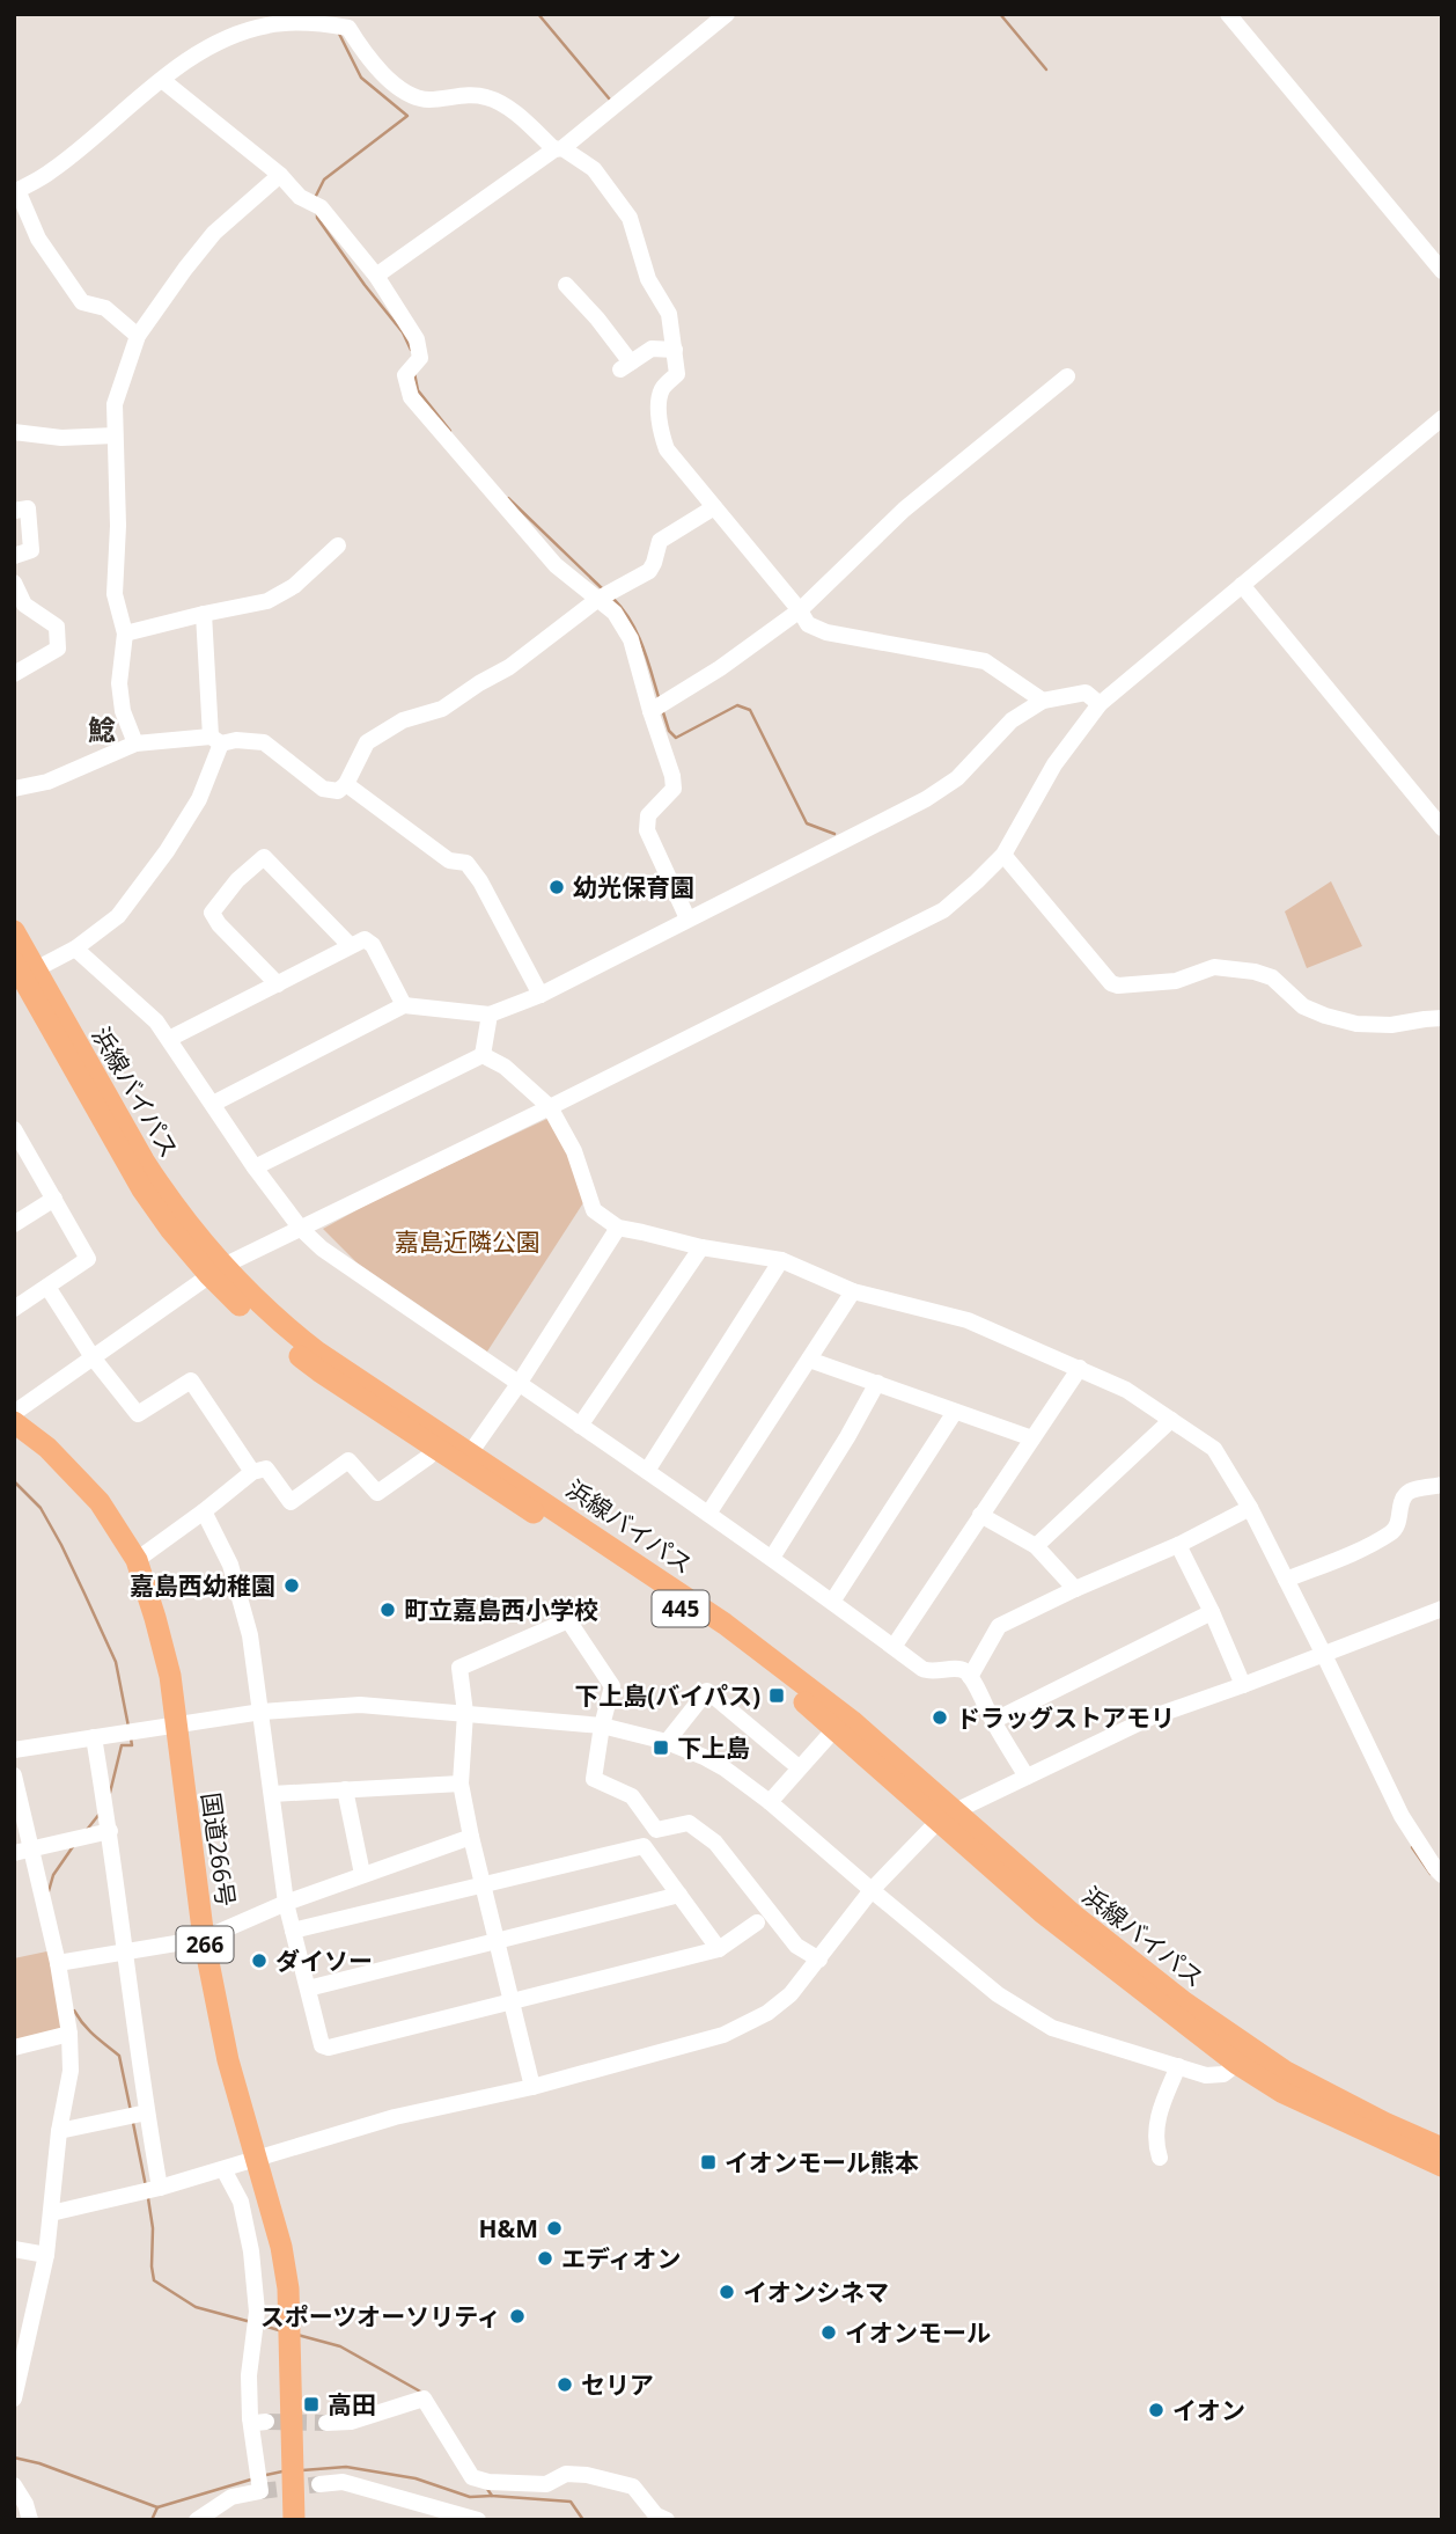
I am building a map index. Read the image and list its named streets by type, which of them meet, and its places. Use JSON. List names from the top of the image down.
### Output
{
  "streets": {
    "highway": [
      "浜線バイパス",
      "445",
      "国道266号",
      "266"
    ]
  },
  "districts": ["鯰"],
  "parks": ["嘉島近隣公園"],
  "places": {
    "other": [
      "幼光保育園",
      "嘉島西幼稚園",
      "町立嘉島西小学校",
      "ドラッグストアモリ",
      "ダイソー",
      "H&M",
      "エディオン",
      "イオンシネマ",
      "スポーツオーソリティ",
      "イオンモール",
      "セリア",
      "イオン"
    ],
    "transit": [
      "下上島(バイパス)",
      "下上島",
      "イオンモール熊本",
      "高田"
    ]
  }
}
